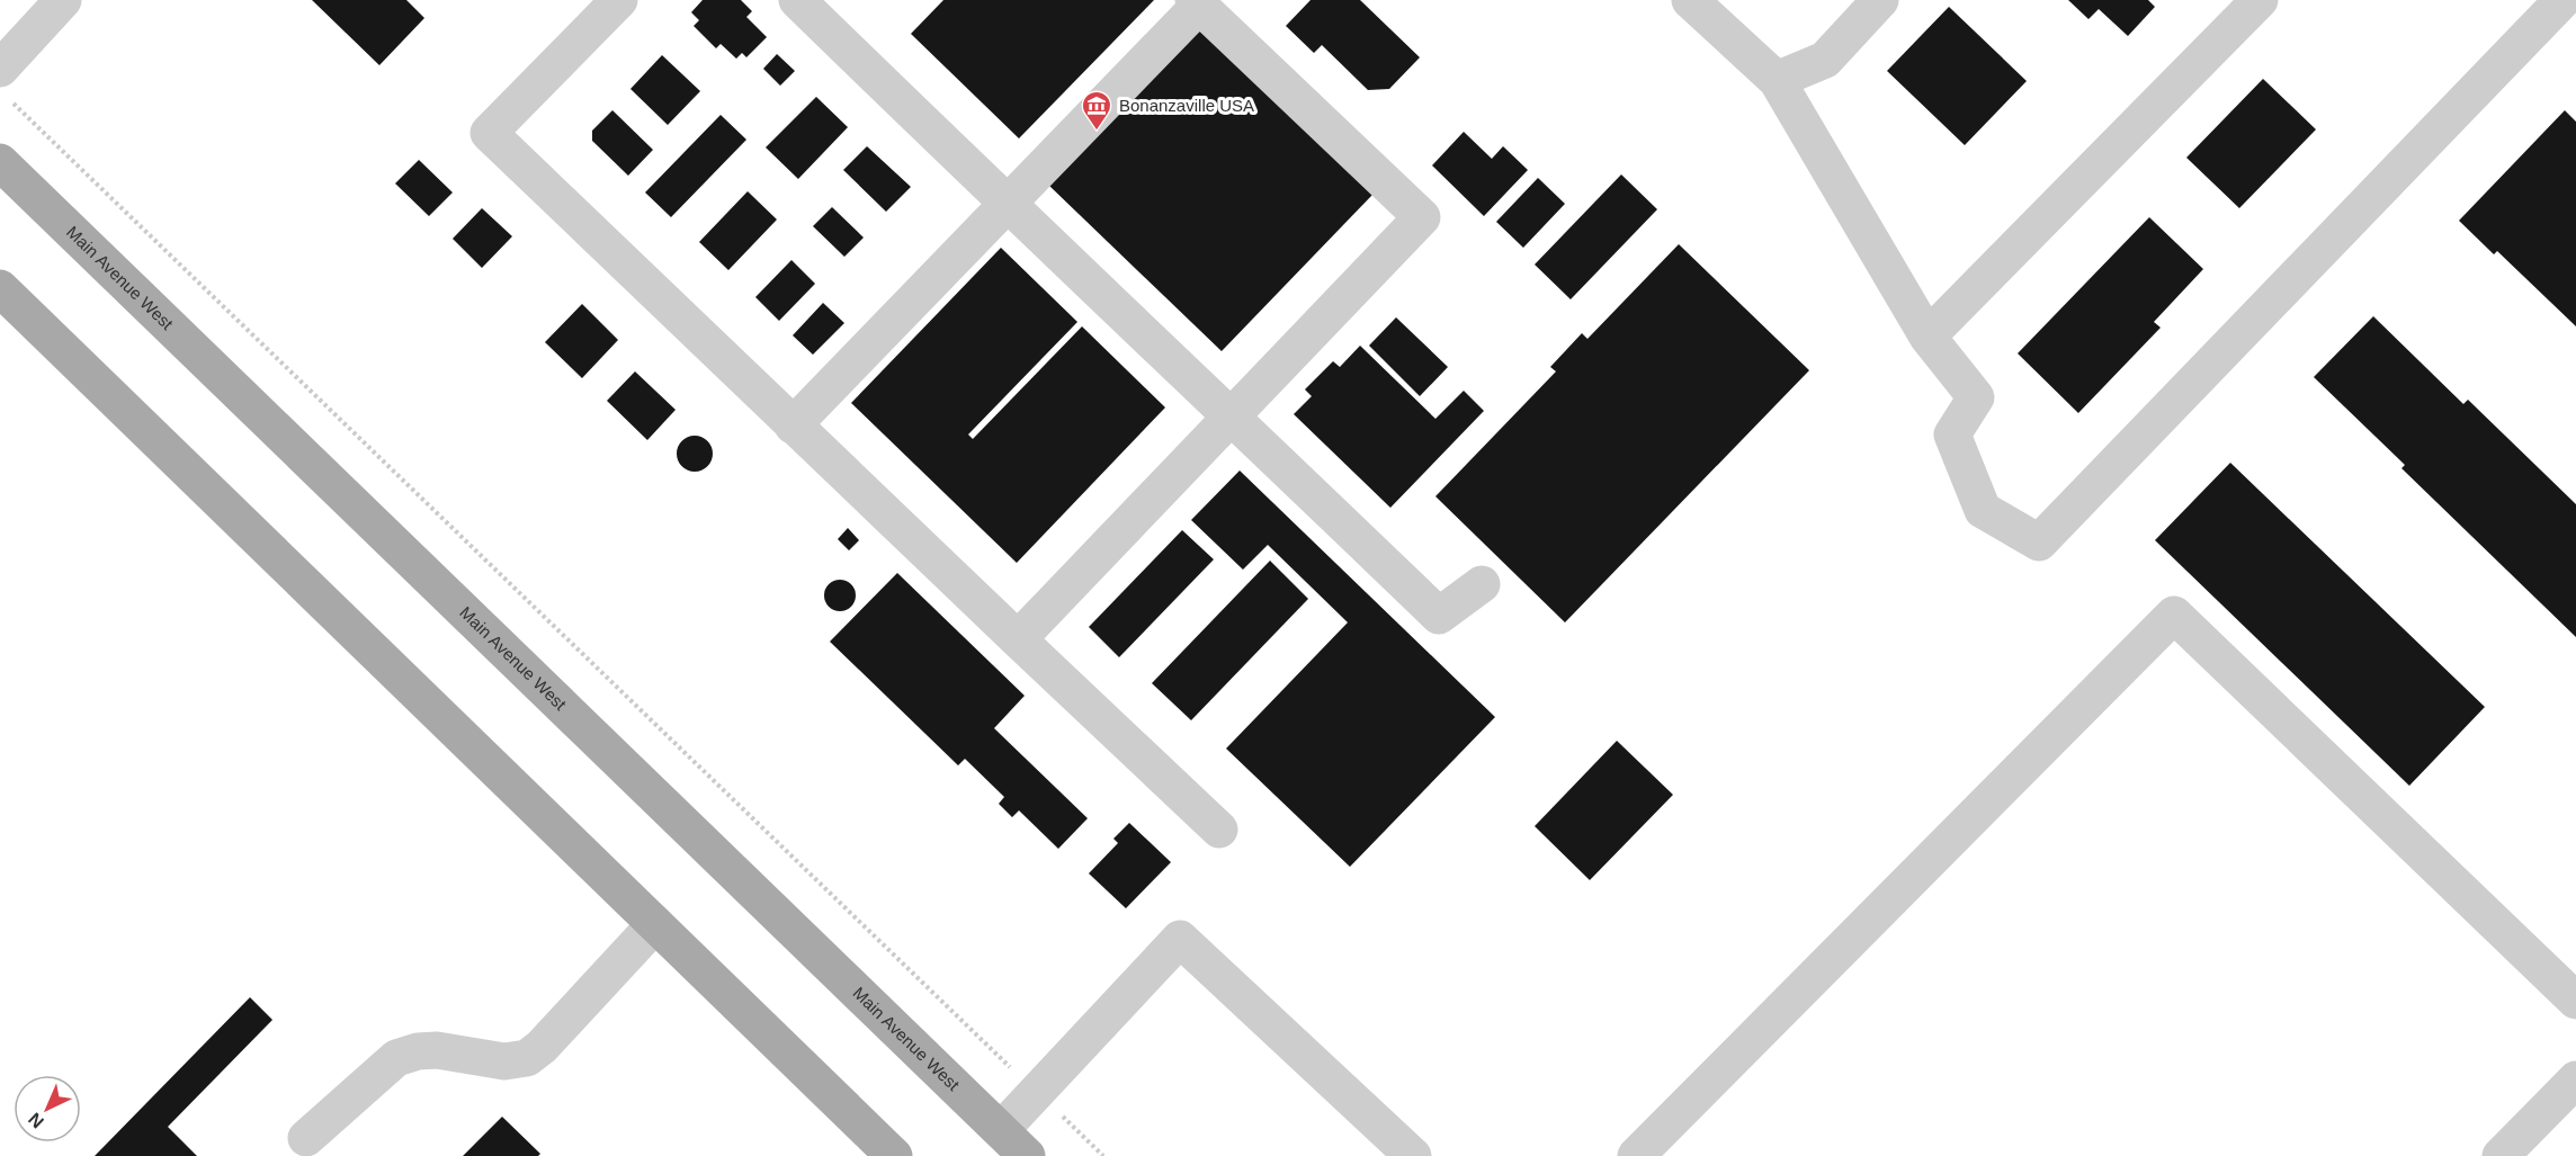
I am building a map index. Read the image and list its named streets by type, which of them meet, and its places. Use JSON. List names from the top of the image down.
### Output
{
  "streets": {
    "main road": ["Main Avenue West"]
  },
  "places": {
    "museum": ["Bonanzaville USA"]
  },
  "north": "bottom left"
}
